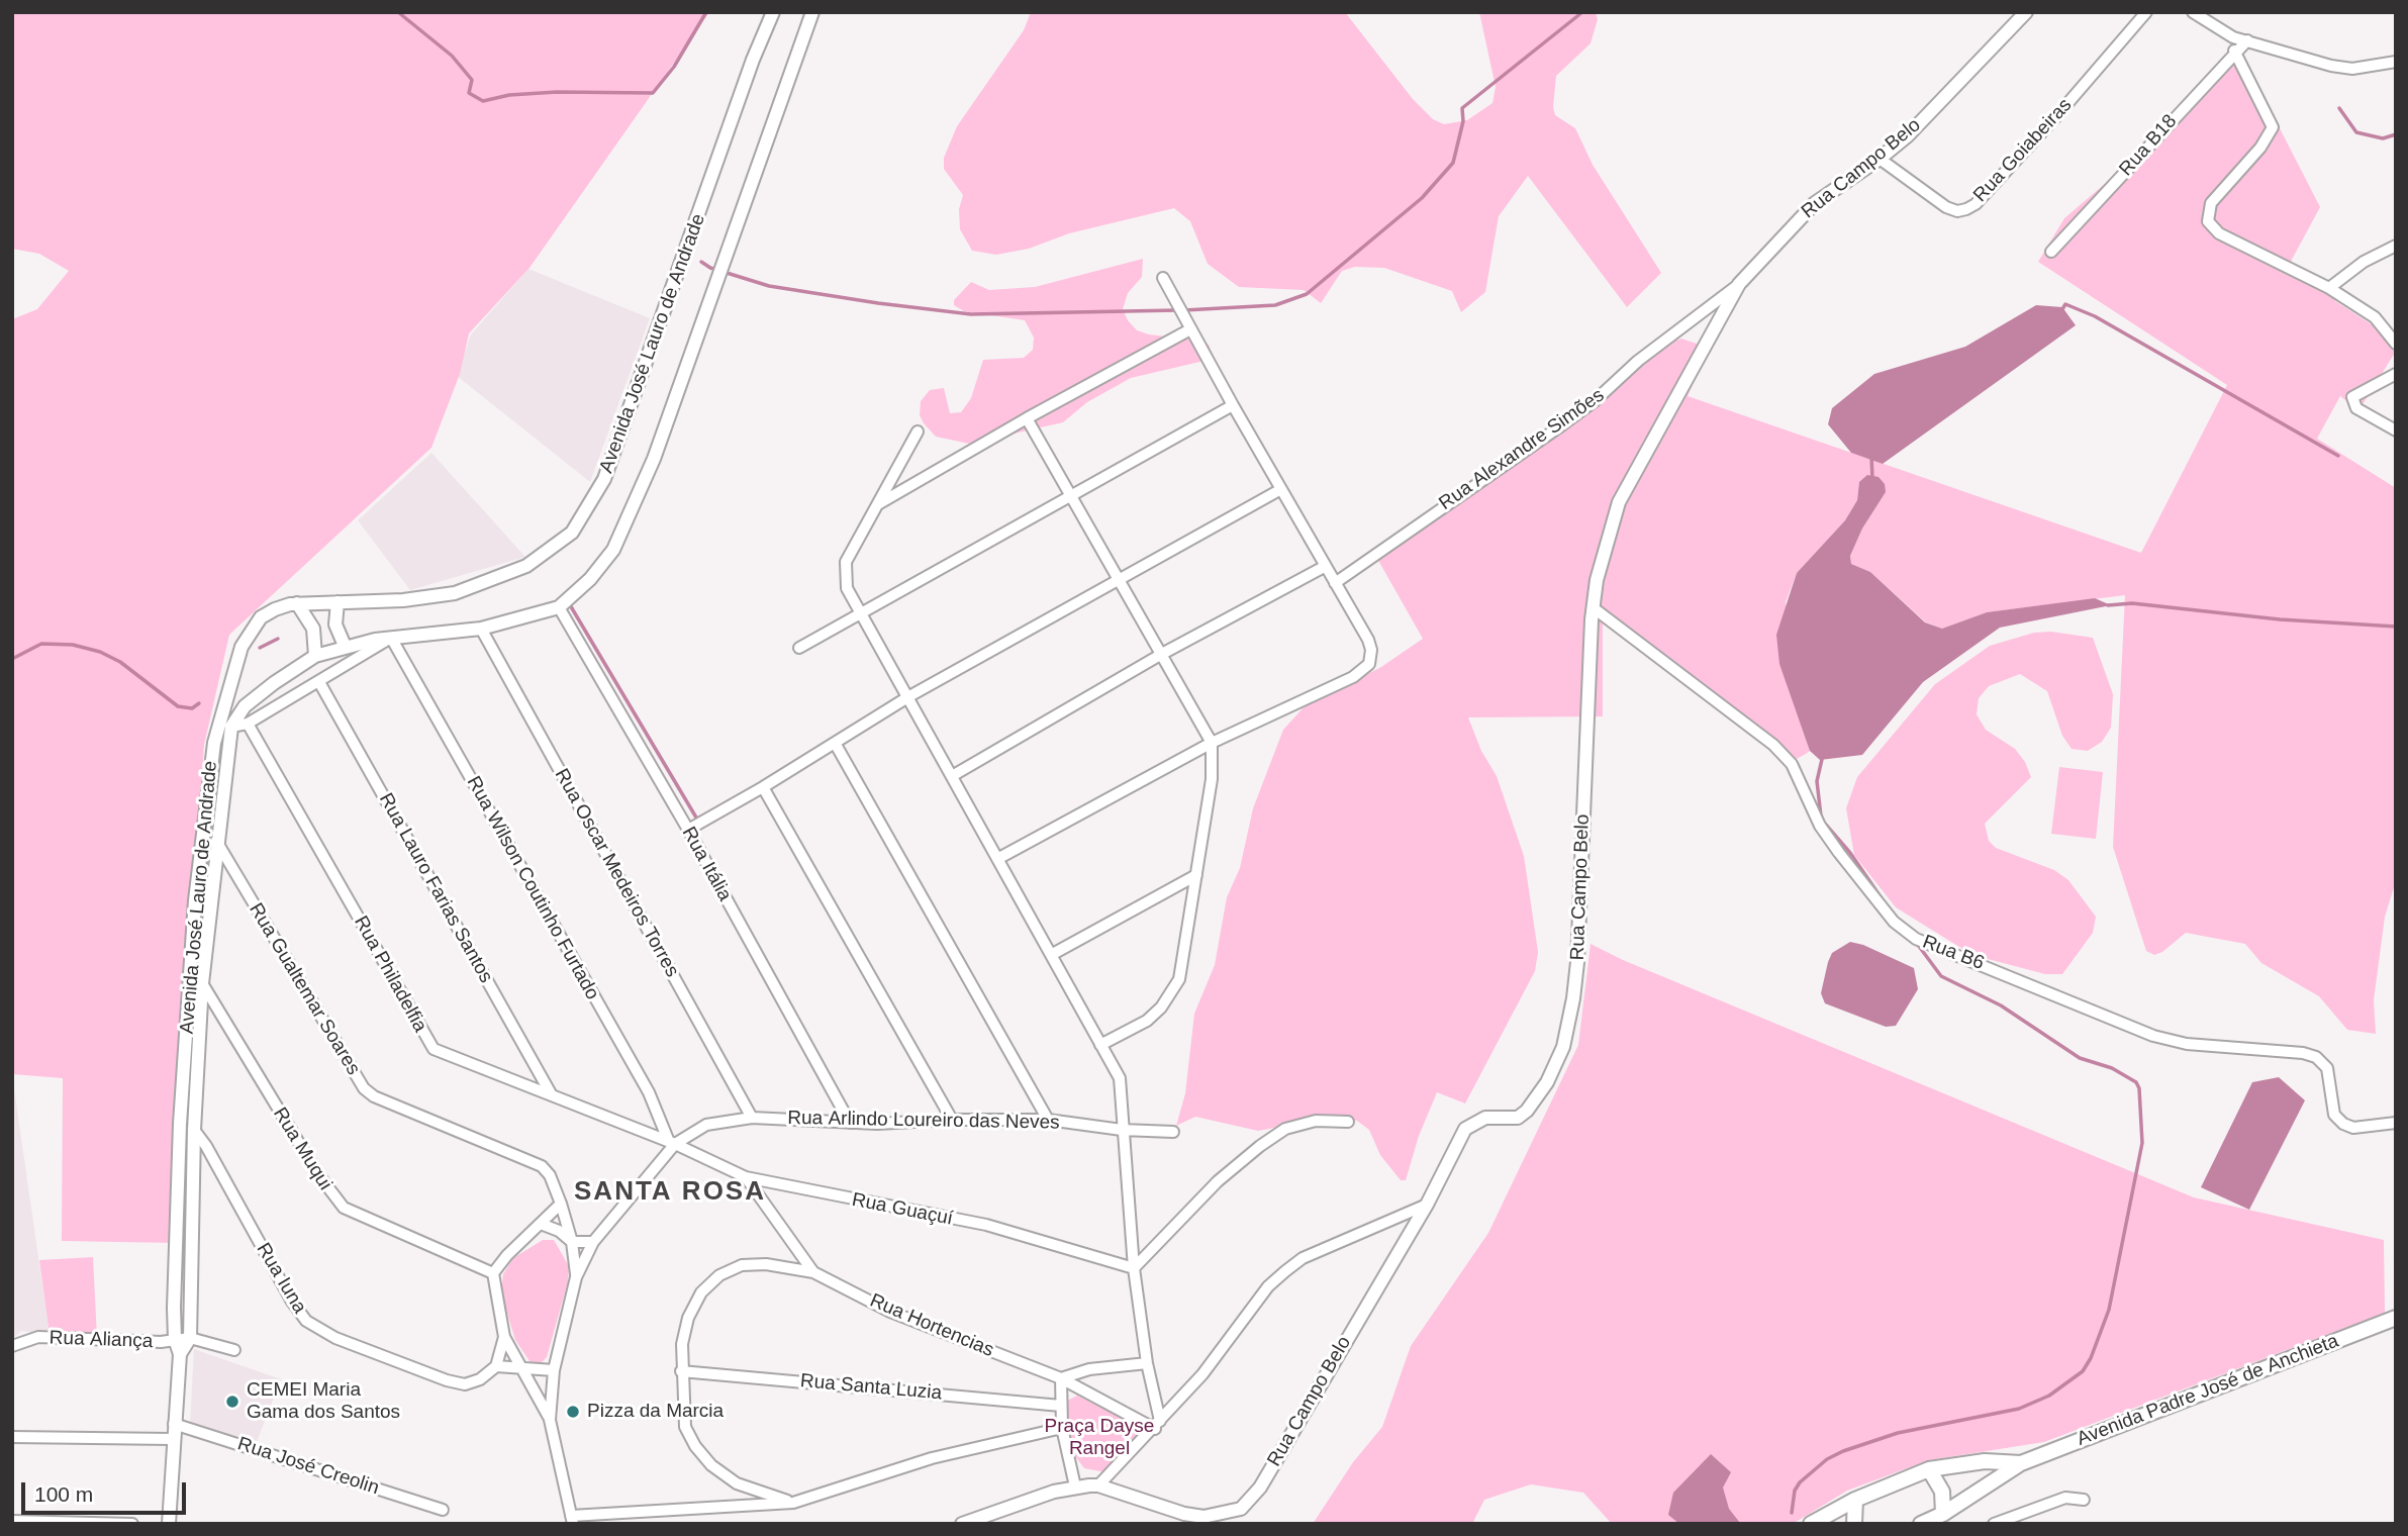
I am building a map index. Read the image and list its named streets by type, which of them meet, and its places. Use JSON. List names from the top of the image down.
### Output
{
  "streets": {
    "main road": ["Avenida Padre José de Anchieta"],
    "street": [
      "Rua B18",
      "Rua Goiabeiras",
      "Rua Campo Belo",
      "Avenida José Lauro de Andrade",
      "Rua Alexandre Simões",
      "Rua Itália",
      "Rua Oscar Medeiros Torres",
      "Rua Lauro Farias Santos",
      "Rua Wilson Coutinho Furtado",
      "Rua B6",
      "Rua Philadelfia",
      "Rua Gualtemar Soares",
      "Rua Arlindo Loureiro das Neves",
      "Rua Muqui",
      "Rua Guaçuí",
      "Rua Iuna",
      "Rua Hortencias",
      "Rua Aliança",
      "Rua Santa Luzia",
      "Rua José Creolin"
    ]
  },
  "crossings": [
    ["Rua Goiabeiras", "Rua Campo Belo"],
    ["Rua Campo Belo", "Rua Alexandre Simões"],
    ["Rua Campo Belo", "Rua B6"],
    ["Avenida José Lauro de Andrade", "Rua Itália"],
    ["Avenida José Lauro de Andrade", "Rua Gualtemar Soares"],
    ["Avenida José Lauro de Andrade", "Rua Muqui"],
    ["Avenida José Lauro de Andrade", "Rua Iuna"],
    ["Avenida José Lauro de Andrade", "Rua Aliança"],
    ["Avenida José Lauro de Andrade", "Rua José Creolin"],
    ["Rua Itália", "Rua Arlindo Loureiro das Neves"],
    ["Rua Oscar Medeiros Torres", "Rua Arlindo Loureiro das Neves"],
    ["Rua Lauro Farias Santos", "Rua Philadelfia"],
    ["Rua Wilson Coutinho Furtado", "Rua Philadelfia"],
    ["Rua Wilson Coutinho Furtado", "Rua Arlindo Loureiro das Neves"],
    ["Rua Wilson Coutinho Furtado", "Rua Guaçuí"],
    ["Rua Philadelfia", "Rua Arlindo Loureiro das Neves"],
    ["Rua Philadelfia", "Rua Guaçuí"],
    ["Rua Gualtemar Soares", "Rua Arlindo Loureiro das Neves"],
    ["Rua Arlindo Loureiro das Neves", "Rua Guaçuí"],
    ["Rua Guaçuí", "Rua Hortencias"]
  ],
  "districts": ["SANTA ROSA"],
  "parks": ["Praça Dayse Rangel"],
  "places": ["CEMEI Maria Gama dos Santos", "Pizza da Marcia"],
  "scale_bar": "100 m"
}
